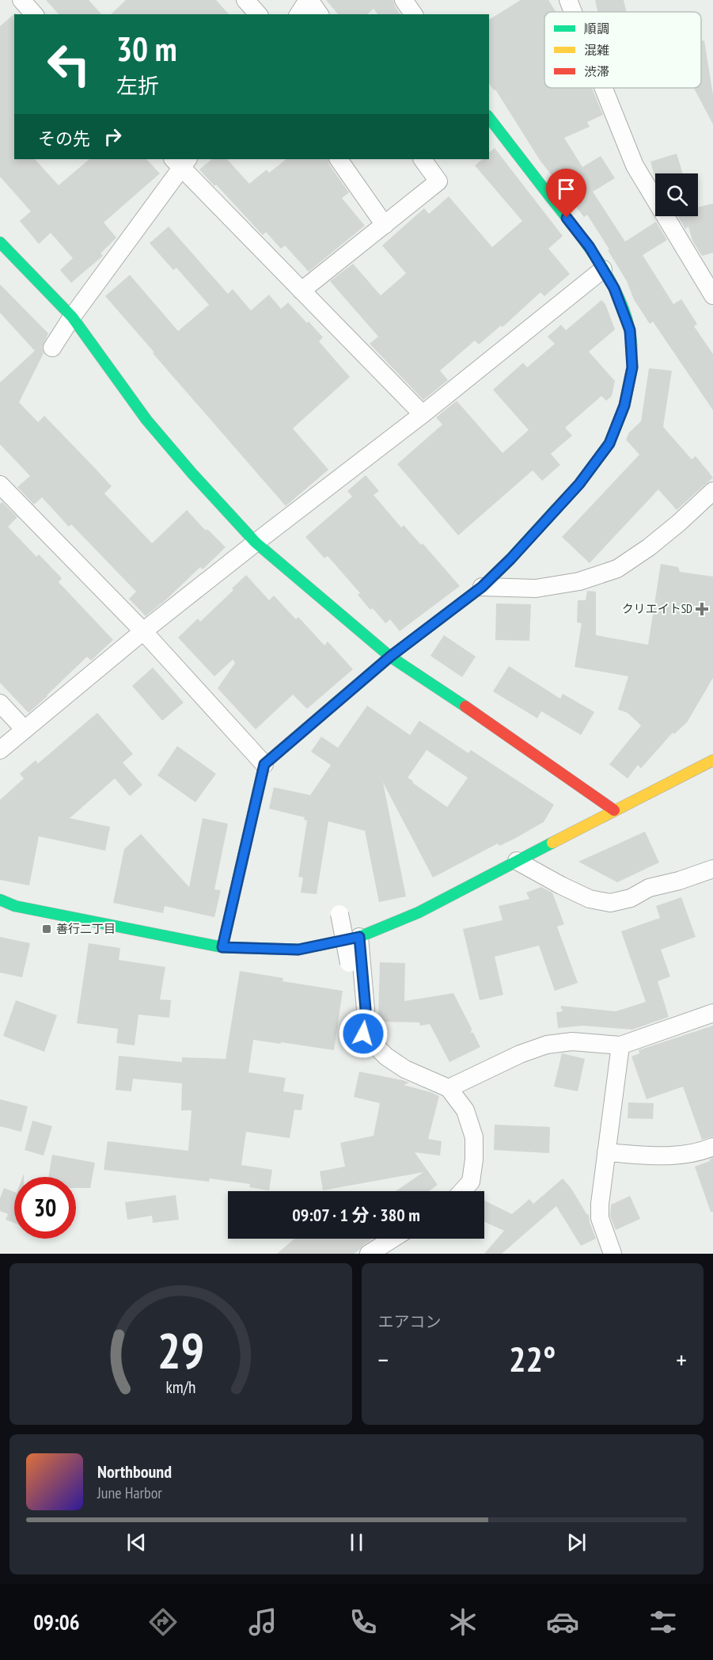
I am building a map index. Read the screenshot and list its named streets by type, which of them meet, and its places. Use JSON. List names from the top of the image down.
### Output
{
  "places": {
    "health": ["クリエイトSD"],
    "transit": ["善行二丁目"]
  },
  "legend": ["順調", "混雑", "渋滞"],
  "page": {
    "turn": ["30 m", "左折"],
    "then": "その先",
    "limit": "30",
    "trip": "09:07 · 1 分 · 380 m",
    "tile": "エアコン",
    "heat": ["−", "22°", "+"],
    "song": ["Northbound", "June Harbor"],
    "tabs": "09:06",
    "gauge": ["29", "km/h"]
  }
}
